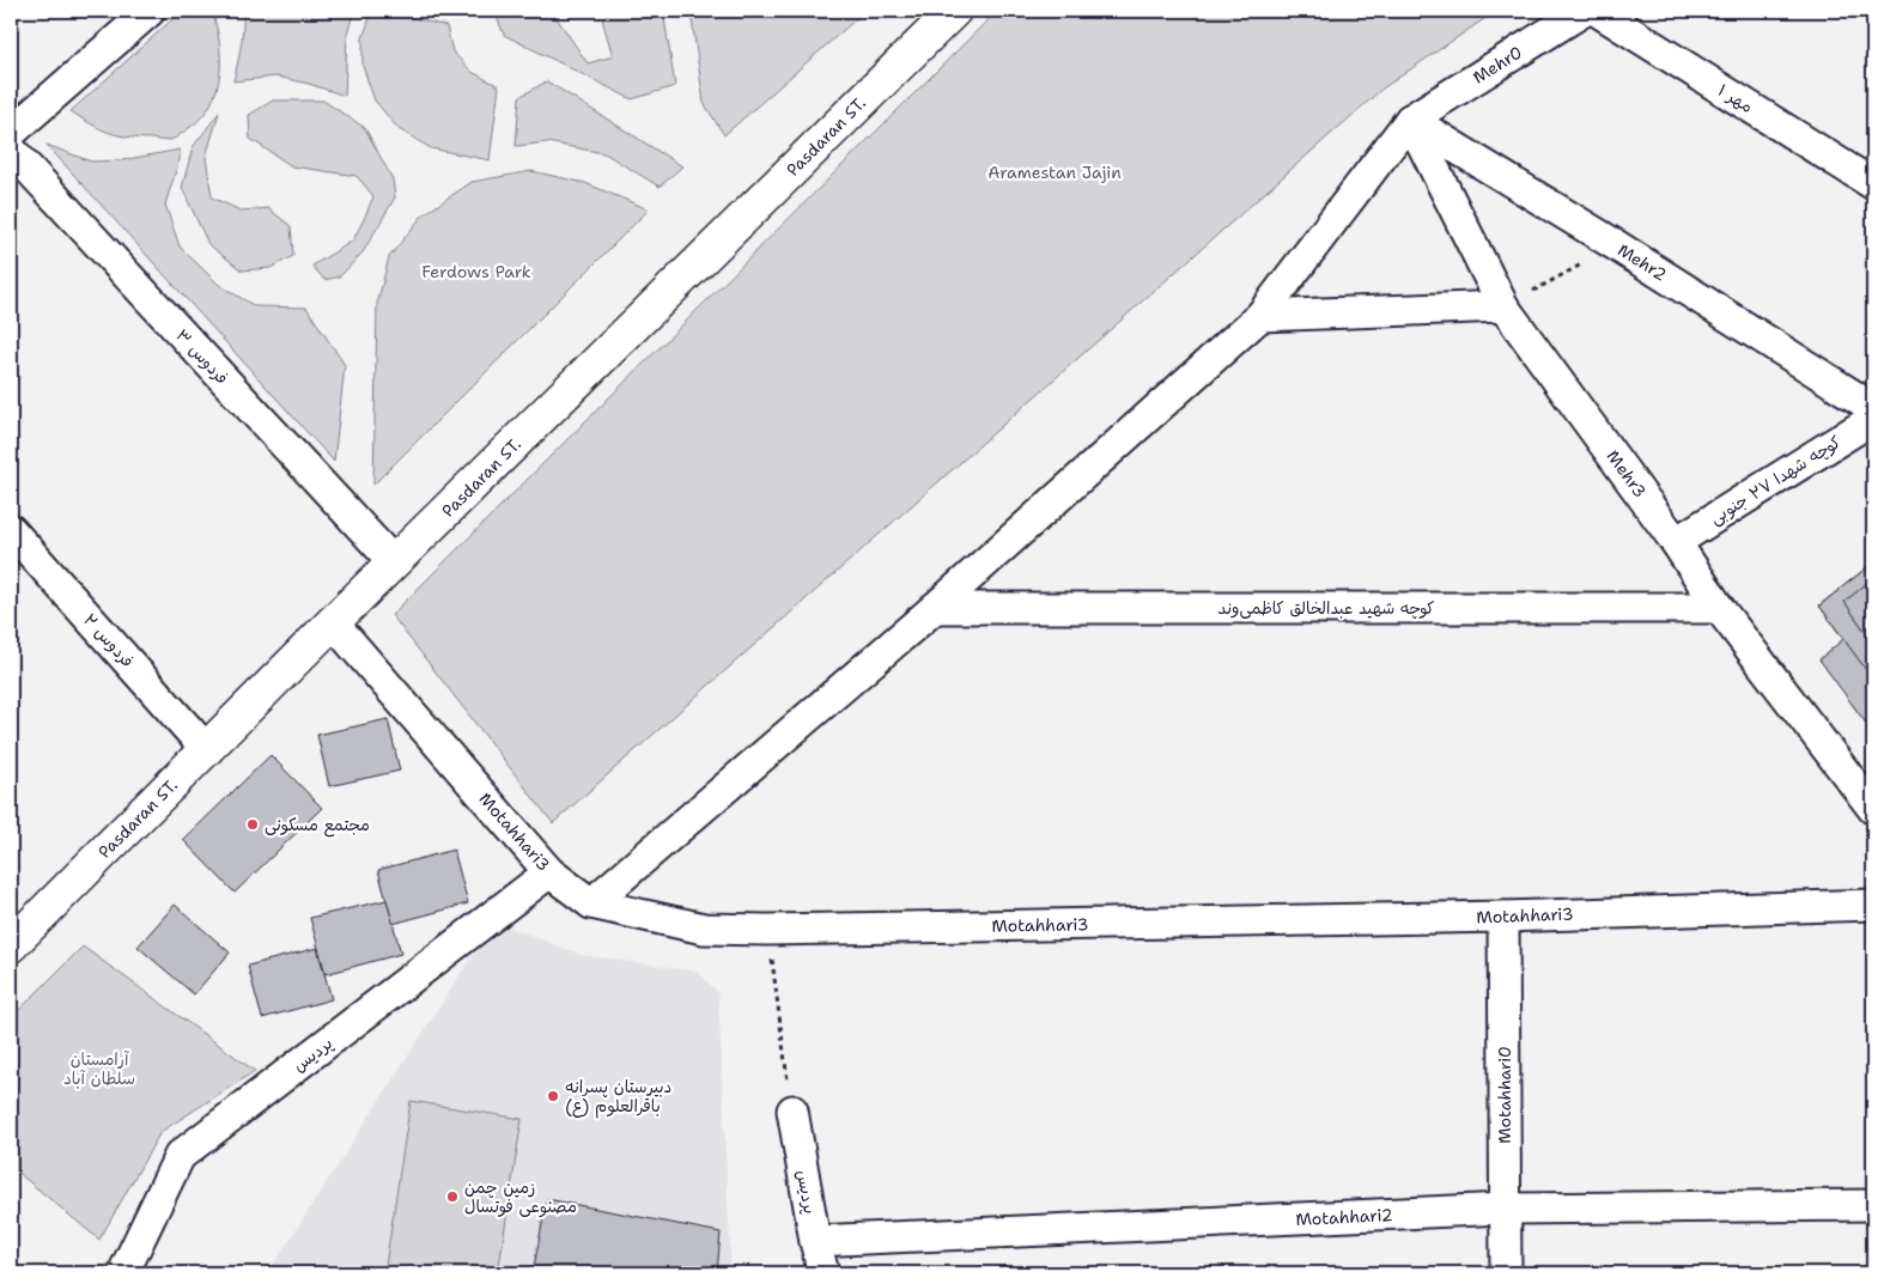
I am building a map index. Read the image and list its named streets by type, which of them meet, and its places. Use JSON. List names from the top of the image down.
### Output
{
  "streets": {
    "main road": ["Pasdaran ST."],
    "street": [
      "Mehr0",
      "مهر ۱",
      "Mehr2",
      "فردوس ۳",
      "Mehr3",
      "کوچه شهدا ۲۷ جنوبی",
      "کوچه شهید عبدالخالق کاظمی‌وند",
      "فردوس ۲",
      "Motahhari3",
      "پردیس",
      "Motahhari0",
      "Motahhari2"
    ]
  },
  "crossings": [
    ["Mehr0", "Mehr2"],
    ["Mehr0", "Mehr3"],
    ["Pasdaran ST.", "فردوس ۳"],
    ["Pasdaran ST.", "فردوس ۲"],
    ["Pasdaran ST.", "Motahhari3"],
    ["Mehr2", "Mehr3"],
    ["Mehr3", "کوچه شهدا ۲۷ جنوبی"],
    ["Mehr3", "کوچه شهید عبدالخالق کاظمی‌وند"],
    ["Motahhari3", "پردیس"],
    ["Motahhari3", "Motahhari0"],
    ["پردیس", "Motahhari2"],
    ["Motahhari0", "Motahhari2"]
  ],
  "parks": ["Aramestan Jajin", "Ferdows Park", "آرامستان سلطان آباد"],
  "places": ["مجتمع مسکونی", "دبیرستان پسرانه باقرالعلوم (ع)", "زمین چمن مصنوعی فوتسال"]
}
